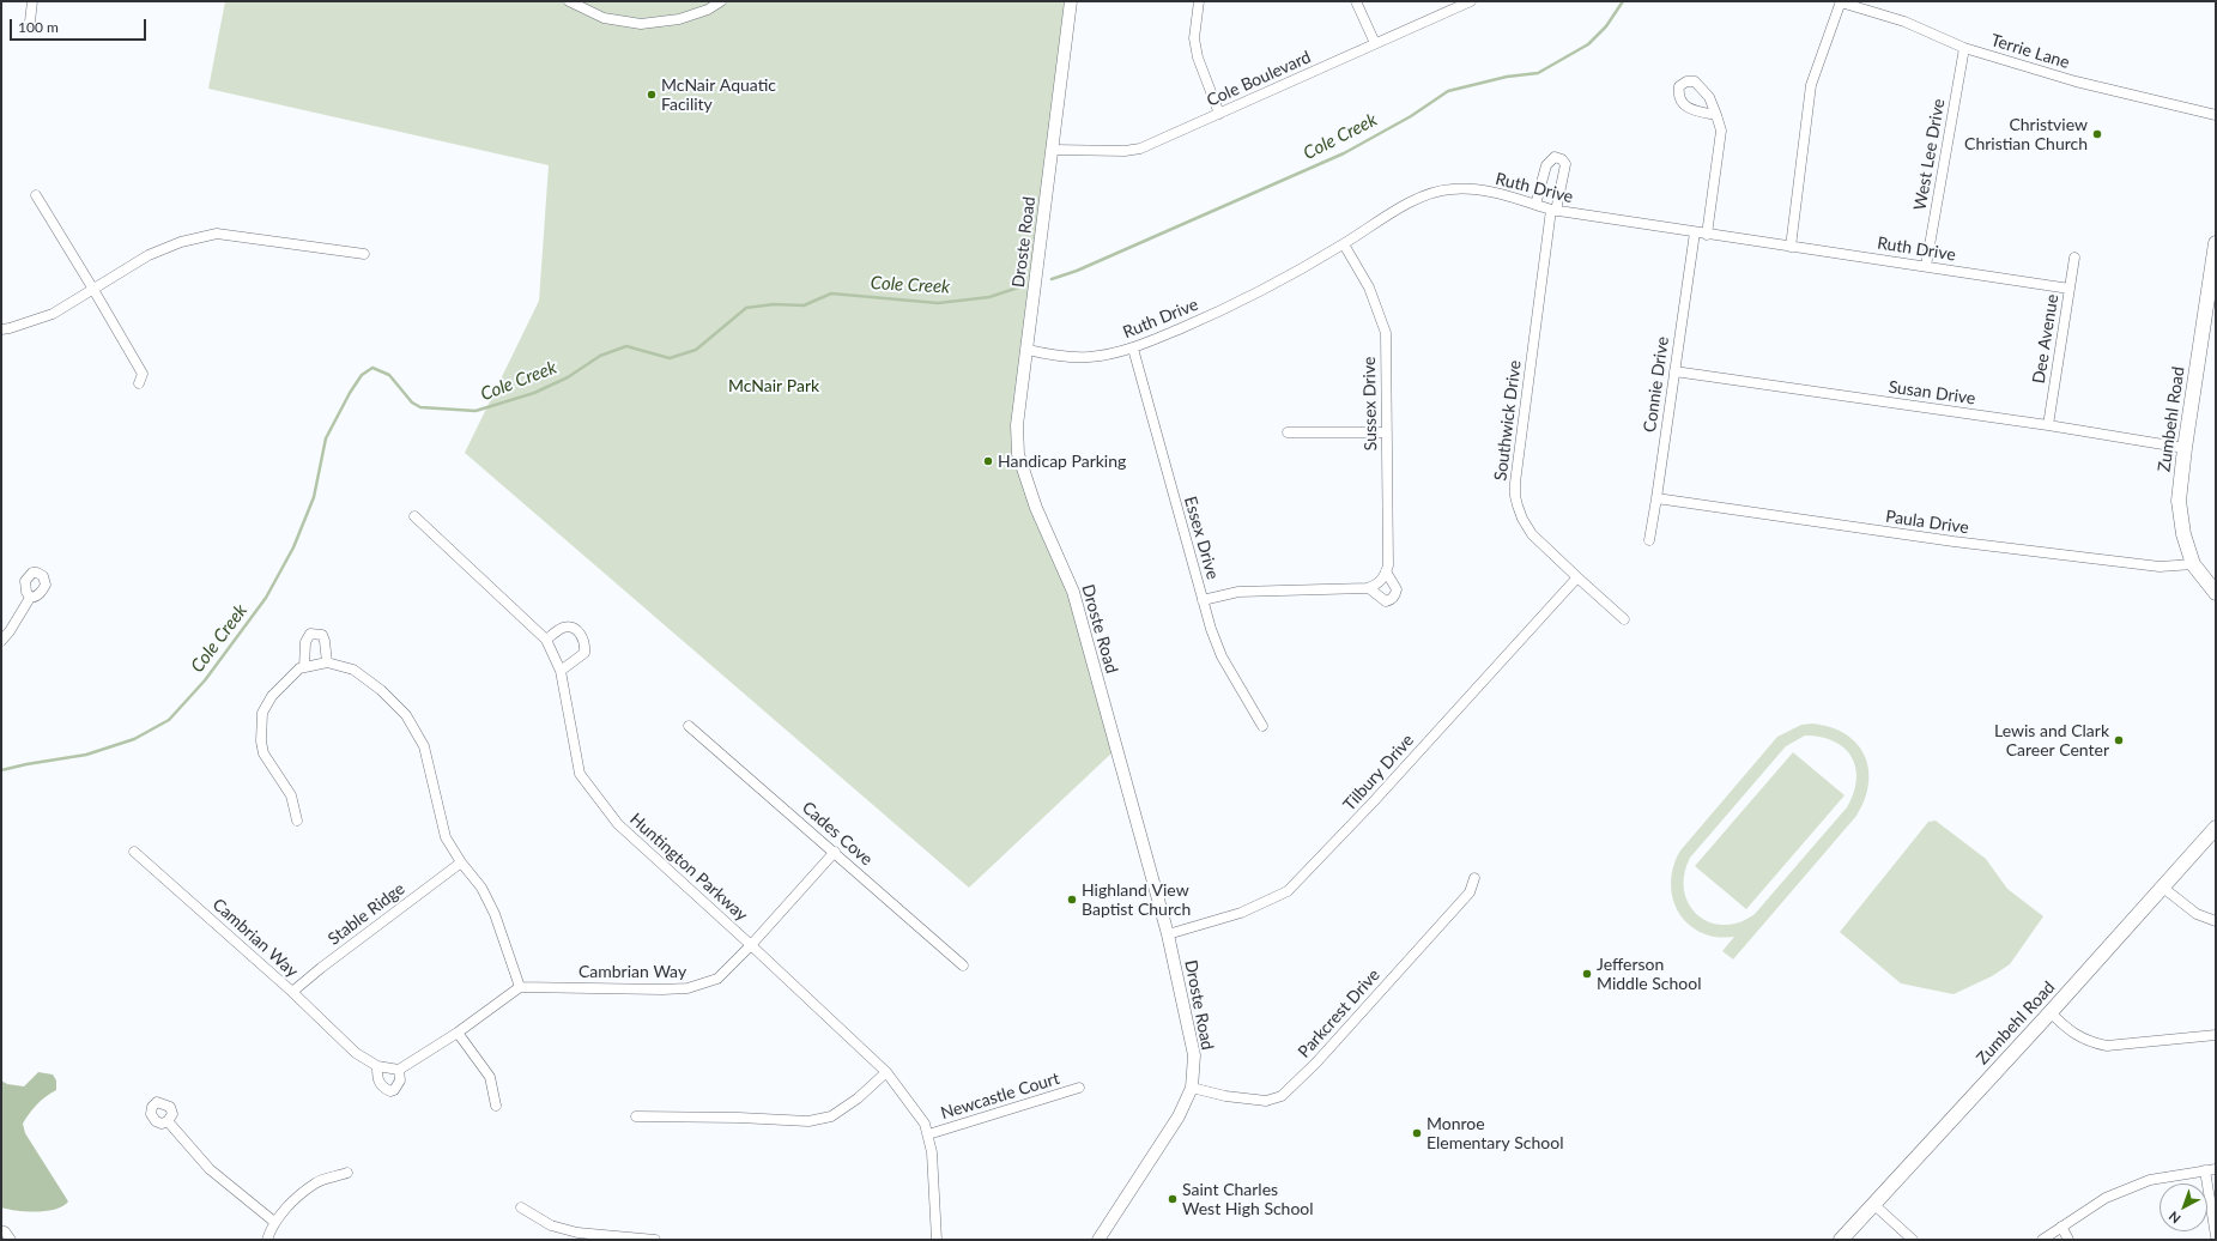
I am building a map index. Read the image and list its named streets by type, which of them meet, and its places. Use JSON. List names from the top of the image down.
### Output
{
  "streets": {
    "main road": ["Zumbehl Road"],
    "street": [
      "Terrie Lane",
      "Cole Boulevard",
      "West Lee Drive",
      "Ruth Drive",
      "Droste Road",
      "Dee Avenue",
      "Connie Drive",
      "Susan Drive",
      "Sussex Drive",
      "Southwick Drive",
      "Paula Drive",
      "Essex Drive",
      "Tilbury Drive",
      "Cades Cove",
      "Huntington Parkway",
      "Stable Ridge",
      "Cambrian Way",
      "Parkcrest Drive",
      "Newcastle Court"
    ]
  },
  "crossings": [
    ["Terrie Lane", "West Lee Drive"],
    ["Cole Boulevard", "Droste Road"],
    ["West Lee Drive", "Ruth Drive"],
    ["Ruth Drive", "Droste Road"],
    ["Ruth Drive", "Dee Avenue"],
    ["Ruth Drive", "Connie Drive"],
    ["Ruth Drive", "Sussex Drive"],
    ["Ruth Drive", "Southwick Drive"],
    ["Ruth Drive", "Essex Drive"],
    ["Droste Road", "Tilbury Drive"],
    ["Droste Road", "Parkcrest Drive"],
    ["Dee Avenue", "Susan Drive"],
    ["Connie Drive", "Susan Drive"],
    ["Connie Drive", "Paula Drive"],
    ["Susan Drive", "Zumbehl Road"],
    ["Zumbehl Road", "Paula Drive"],
    ["Southwick Drive", "Tilbury Drive"],
    ["Cades Cove", "Cambrian Way"],
    ["Huntington Parkway", "Cambrian Way"],
    ["Huntington Parkway", "Newcastle Court"],
    ["Stable Ridge", "Cambrian Way"]
  ],
  "water": ["Cole Creek"],
  "parks": ["McNair Park"],
  "places": [
    "McNair Aquatic Facility",
    "Christview Christian Church",
    "Handicap Parking",
    "Lewis and Clark Career Center",
    "Highland View Baptist Church",
    "Jefferson Middle School",
    "Monroe Elementary School",
    "Saint Charles West High School"
  ],
  "scale_bar": "100 m",
  "north": "bottom left"
}
